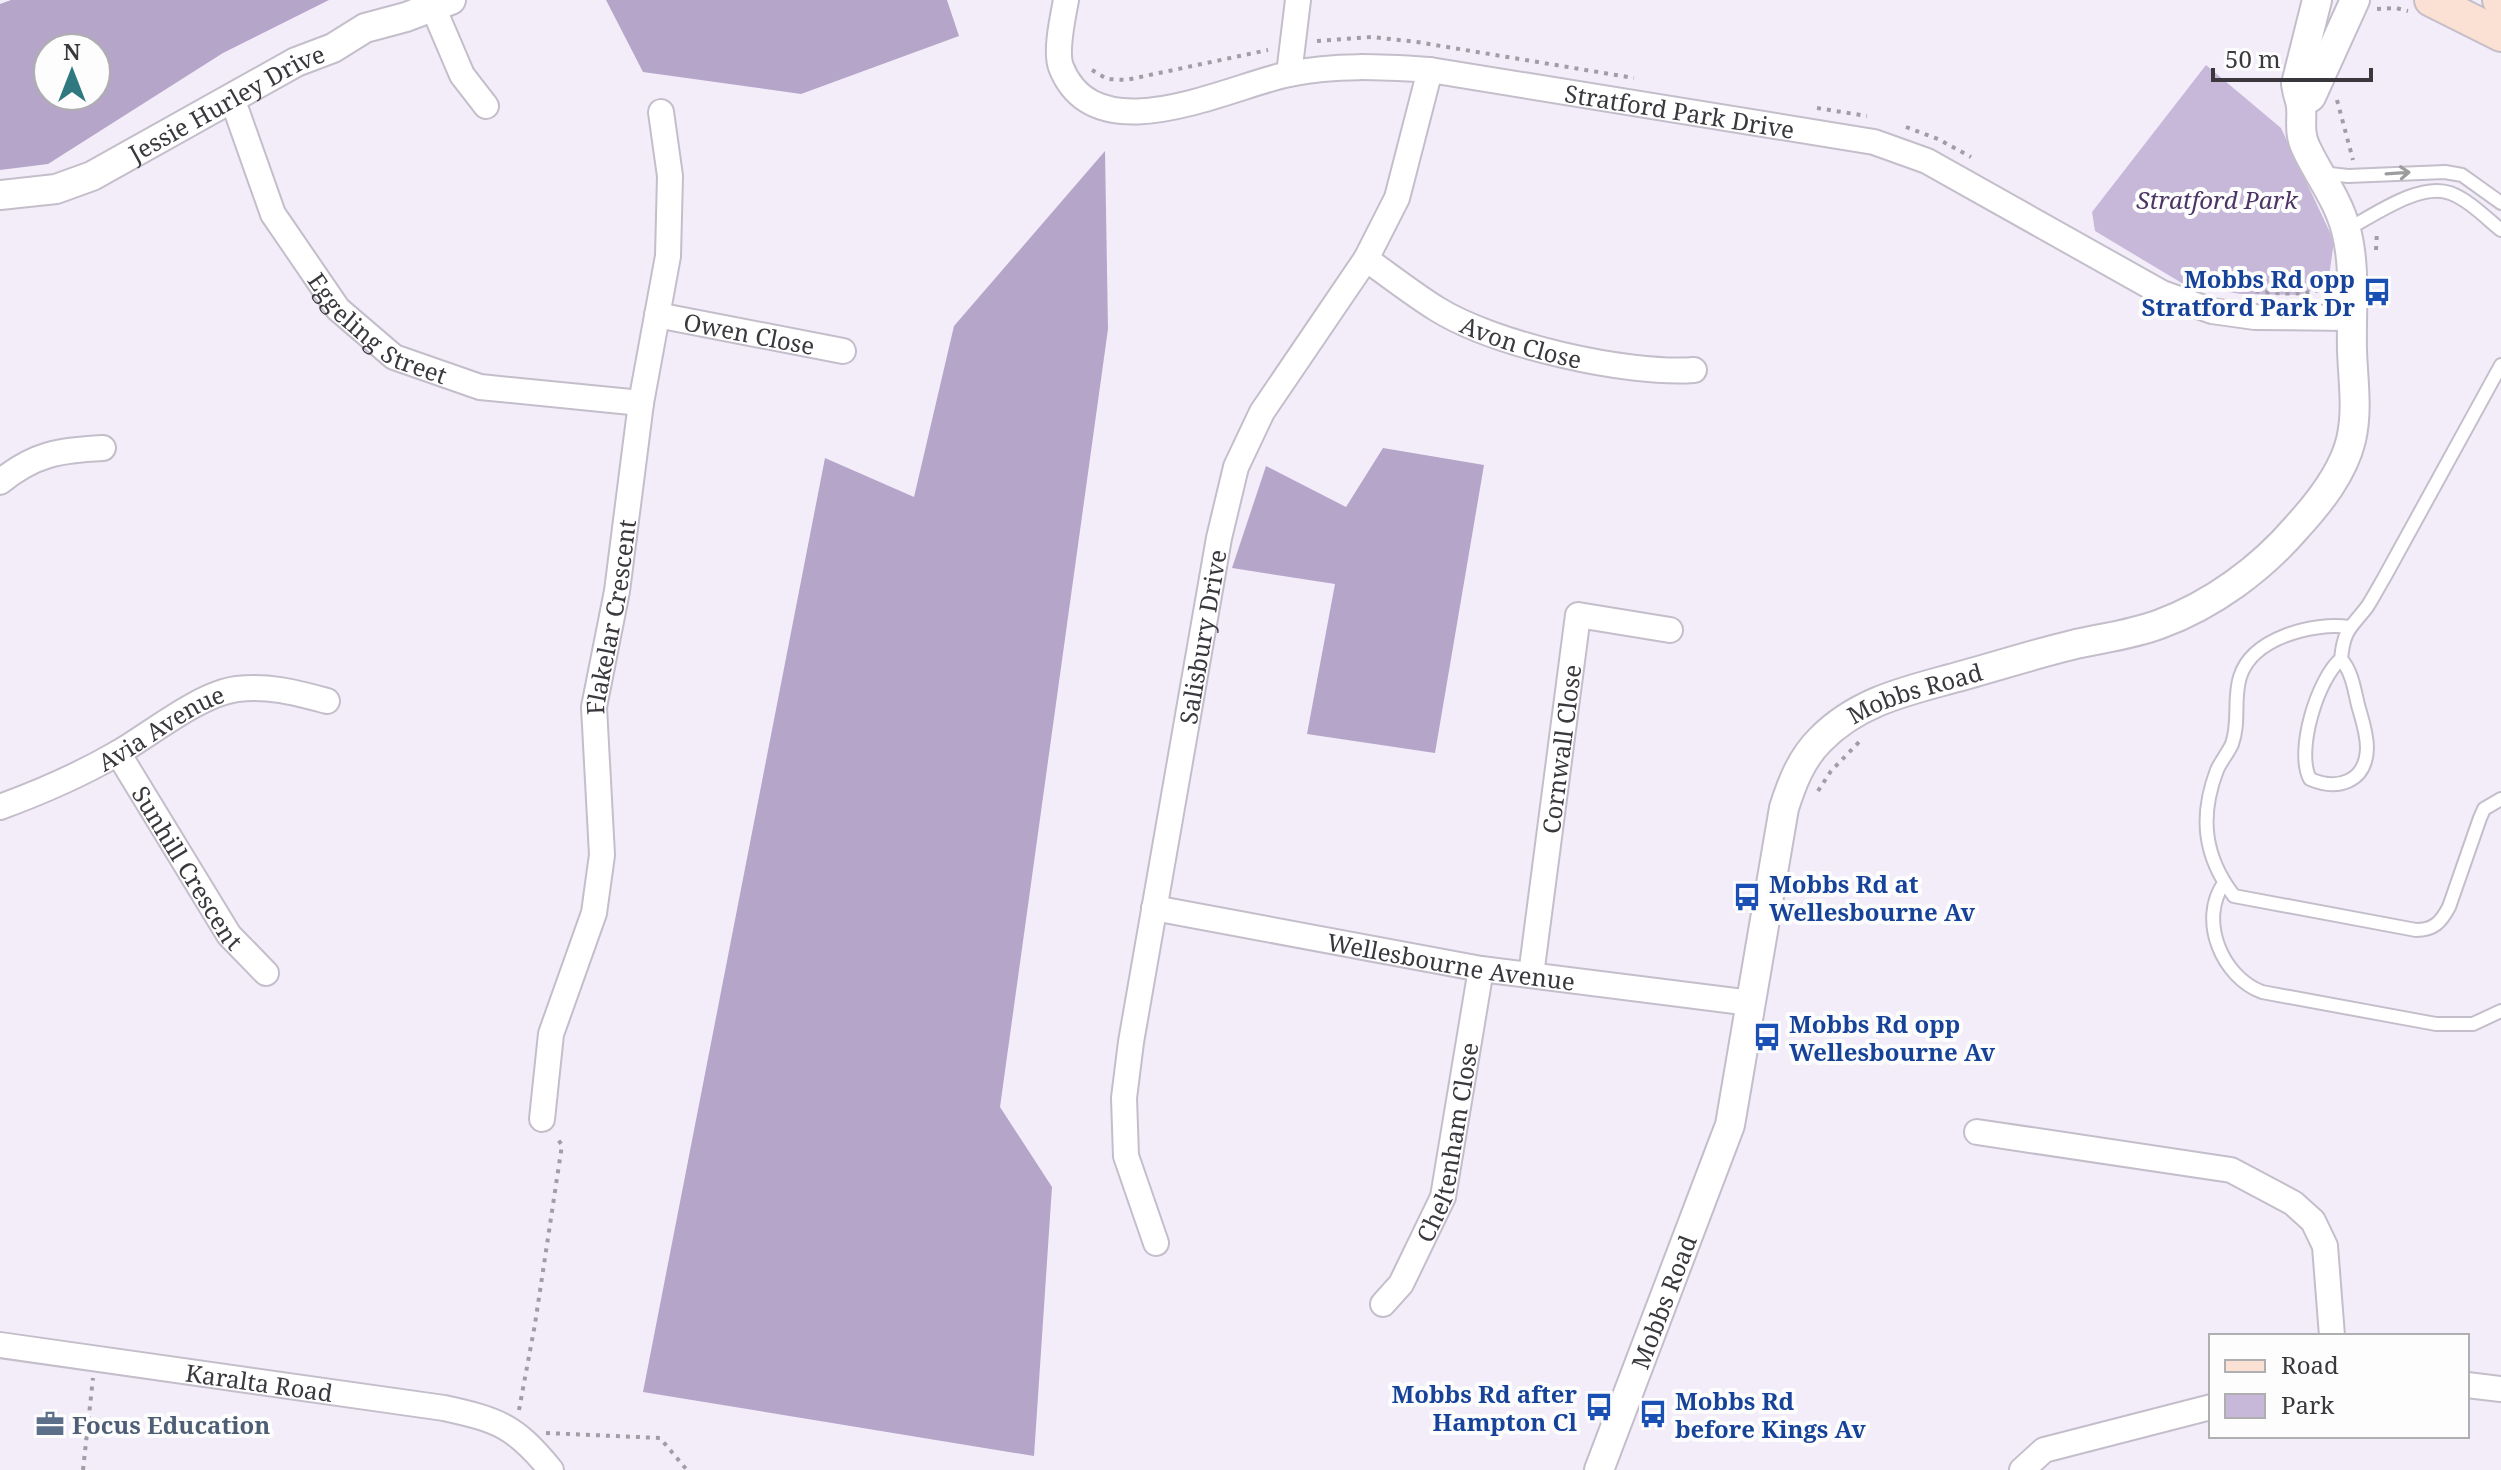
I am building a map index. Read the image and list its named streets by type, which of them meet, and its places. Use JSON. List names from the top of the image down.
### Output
{
  "streets": {
    "street": [
      "Jessie Hurley Drive",
      "Stratford Park Drive",
      "Eggeling Street",
      "Owen Close",
      "Avon Close",
      "Flakelar Crescent",
      "Salisbury Drive",
      "Mobbs Road",
      "Avia Avenue",
      "Cornwall Close",
      "Sunhill Crescent",
      "Wellesbourne Avenue",
      "Cheltenham Close",
      "Karalta Road"
    ]
  },
  "crossings": [
    ["Jessie Hurley Drive", "Eggeling Street"],
    ["Stratford Park Drive", "Salisbury Drive"],
    ["Stratford Park Drive", "Mobbs Road"],
    ["Eggeling Street", "Flakelar Crescent"],
    ["Owen Close", "Flakelar Crescent"],
    ["Avon Close", "Salisbury Drive"],
    ["Salisbury Drive", "Wellesbourne Avenue"],
    ["Mobbs Road", "Wellesbourne Avenue"],
    ["Avia Avenue", "Sunhill Crescent"],
    ["Cornwall Close", "Wellesbourne Avenue"],
    ["Wellesbourne Avenue", "Cheltenham Close"]
  ],
  "parks": ["Stratford Park"],
  "places": {
    "bus stop": [
      "Mobbs Rd opp Stratford Park Dr",
      "Mobbs Rd at Wellesbourne Av",
      "Mobbs Rd opp Wellesbourne Av",
      "Mobbs Rd after Hampton Cl",
      "Mobbs Rd before Kings Av"
    ],
    "office": ["Focus Education"]
  },
  "legend": ["Road", "Park"],
  "scale_bar": "50 m",
  "north": "top"
}
